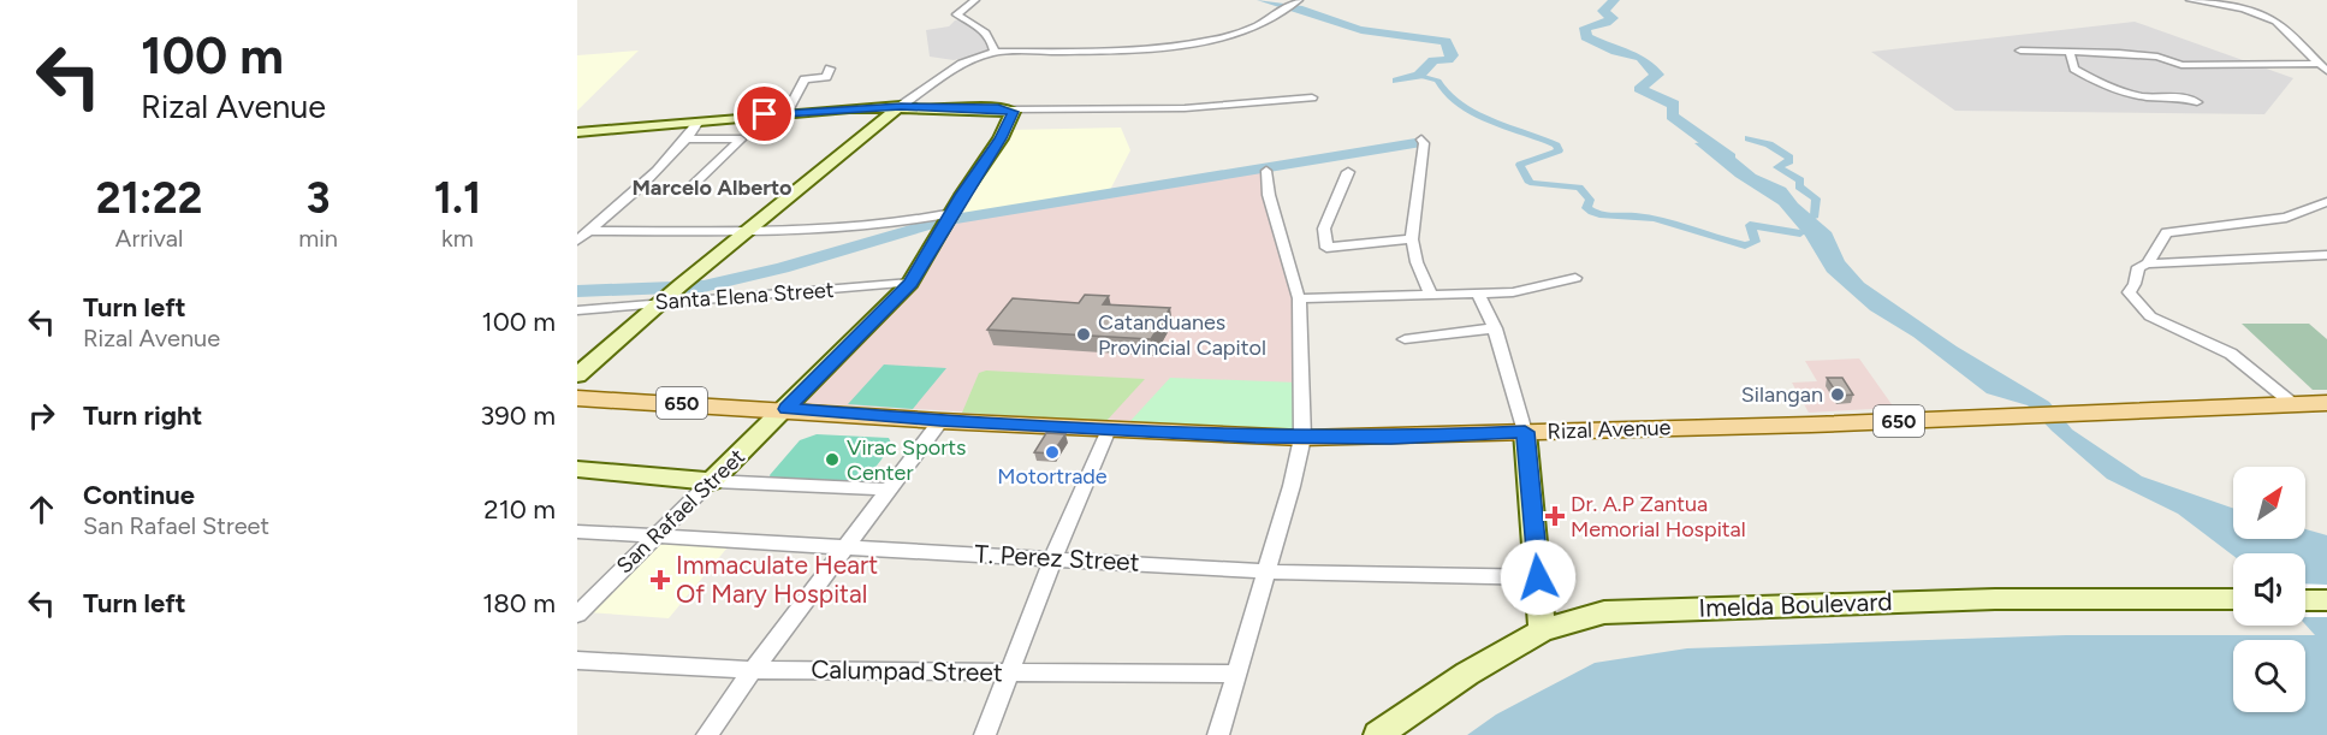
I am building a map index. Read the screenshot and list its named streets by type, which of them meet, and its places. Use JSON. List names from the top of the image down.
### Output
{
  "streets": {
    "main road": ["650", "Rizal Avenue"],
    "street": [
      "Santa Elena Street",
      "San Rafael Street",
      "T. Perez Street",
      "Imelda Boulevard",
      "Calumpad Street"
    ]
  },
  "crossings": [
    ["Santa Elena Street", "San Rafael Street"],
    ["650", "Rizal Avenue"],
    ["Rizal Avenue", "San Rafael Street"],
    ["San Rafael Street", "T. Perez Street"]
  ],
  "districts": ["Marcelo Alberto"],
  "places": {
    "other": [
      "Catanduanes Provincial Capitol",
      "Silangan",
      "Motortrade",
      "Virac Sports Center"
    ],
    "health": ["Dr. A.P Zantua Memorial Hospital", "Immaculate Heart Of Mary Hospital"]
  },
  "north": "top right",
  "page": {
    "turn": ["100 m", "Rizal Avenue"],
    "eta": [
      "21:22",
      "Arrival",
      "3",
      "min",
      "1.1",
      "km"
    ],
    "list": [
      {
        "name": "Turn left",
        "note": "Rizal Avenue",
        "value": "100 m"
      },
      {
        "name": "Turn right",
        "value": "390 m"
      },
      {
        "name": "Continue",
        "note": "San Rafael Street",
        "value": "210 m"
      },
      {
        "name": "Turn left",
        "value": "180 m"
      }
    ]
  }
}
